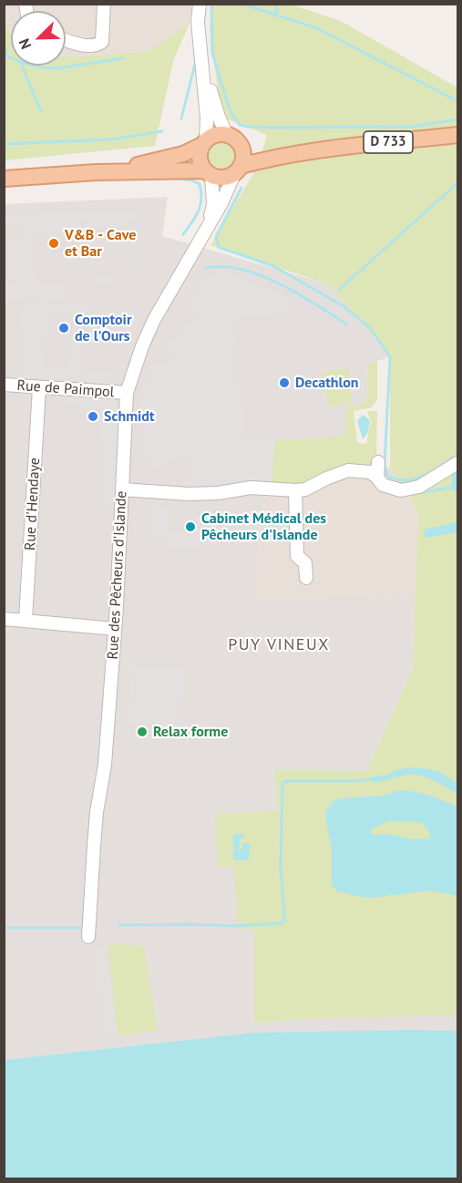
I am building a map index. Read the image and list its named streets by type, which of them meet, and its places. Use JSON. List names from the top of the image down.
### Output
{
  "streets": {
    "main road": ["D 733"],
    "street": ["Rue de Paimpol", "Rue d'Hendaye", "Rue des Pêcheurs d'Islande"]
  },
  "crossings": [
    ["D 733", "Rue des Pêcheurs d'Islande"],
    ["Rue de Paimpol", "Rue d'Hendaye"],
    ["Rue de Paimpol", "Rue des Pêcheurs d'Islande"]
  ],
  "districts": ["PUY VINEUX"],
  "places": [
    "V&B - Cave et Bar",
    "Comptoir de l'Ours",
    "Decathlon",
    "Schmidt",
    "Cabinet Médical des Pêcheurs d'Islande",
    "Relax forme"
  ],
  "north": "bottom left"
}
